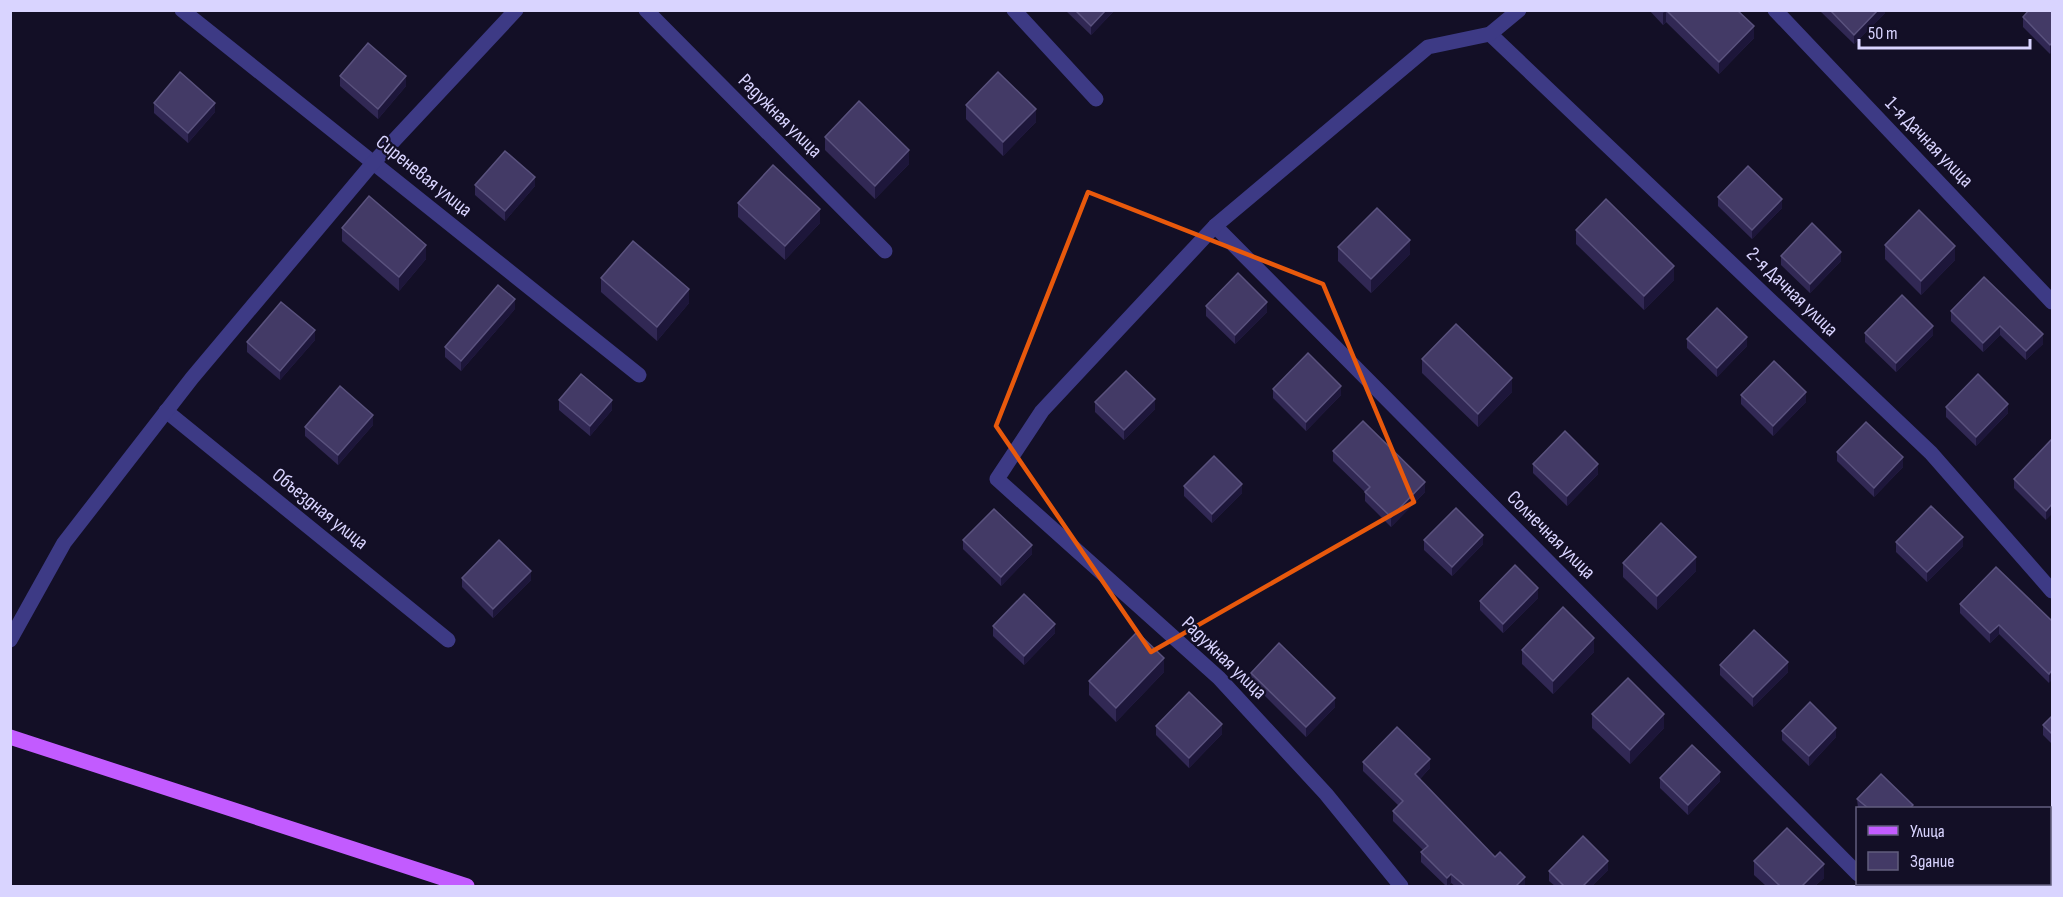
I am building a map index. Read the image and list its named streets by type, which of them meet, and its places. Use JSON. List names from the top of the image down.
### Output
{
  "streets": {
    "street": [
      "Радужная улица",
      "1-я Дачная улица",
      "Сиреневая улица",
      "2-я Дачная улица",
      "Объездная улица",
      "Солнечная улица"
    ]
  },
  "crossings": [
    ["Радужная улица", "Солнечная улица"]
  ],
  "legend": ["Улица", "Здание"],
  "scale_bar": "50 m"
}
